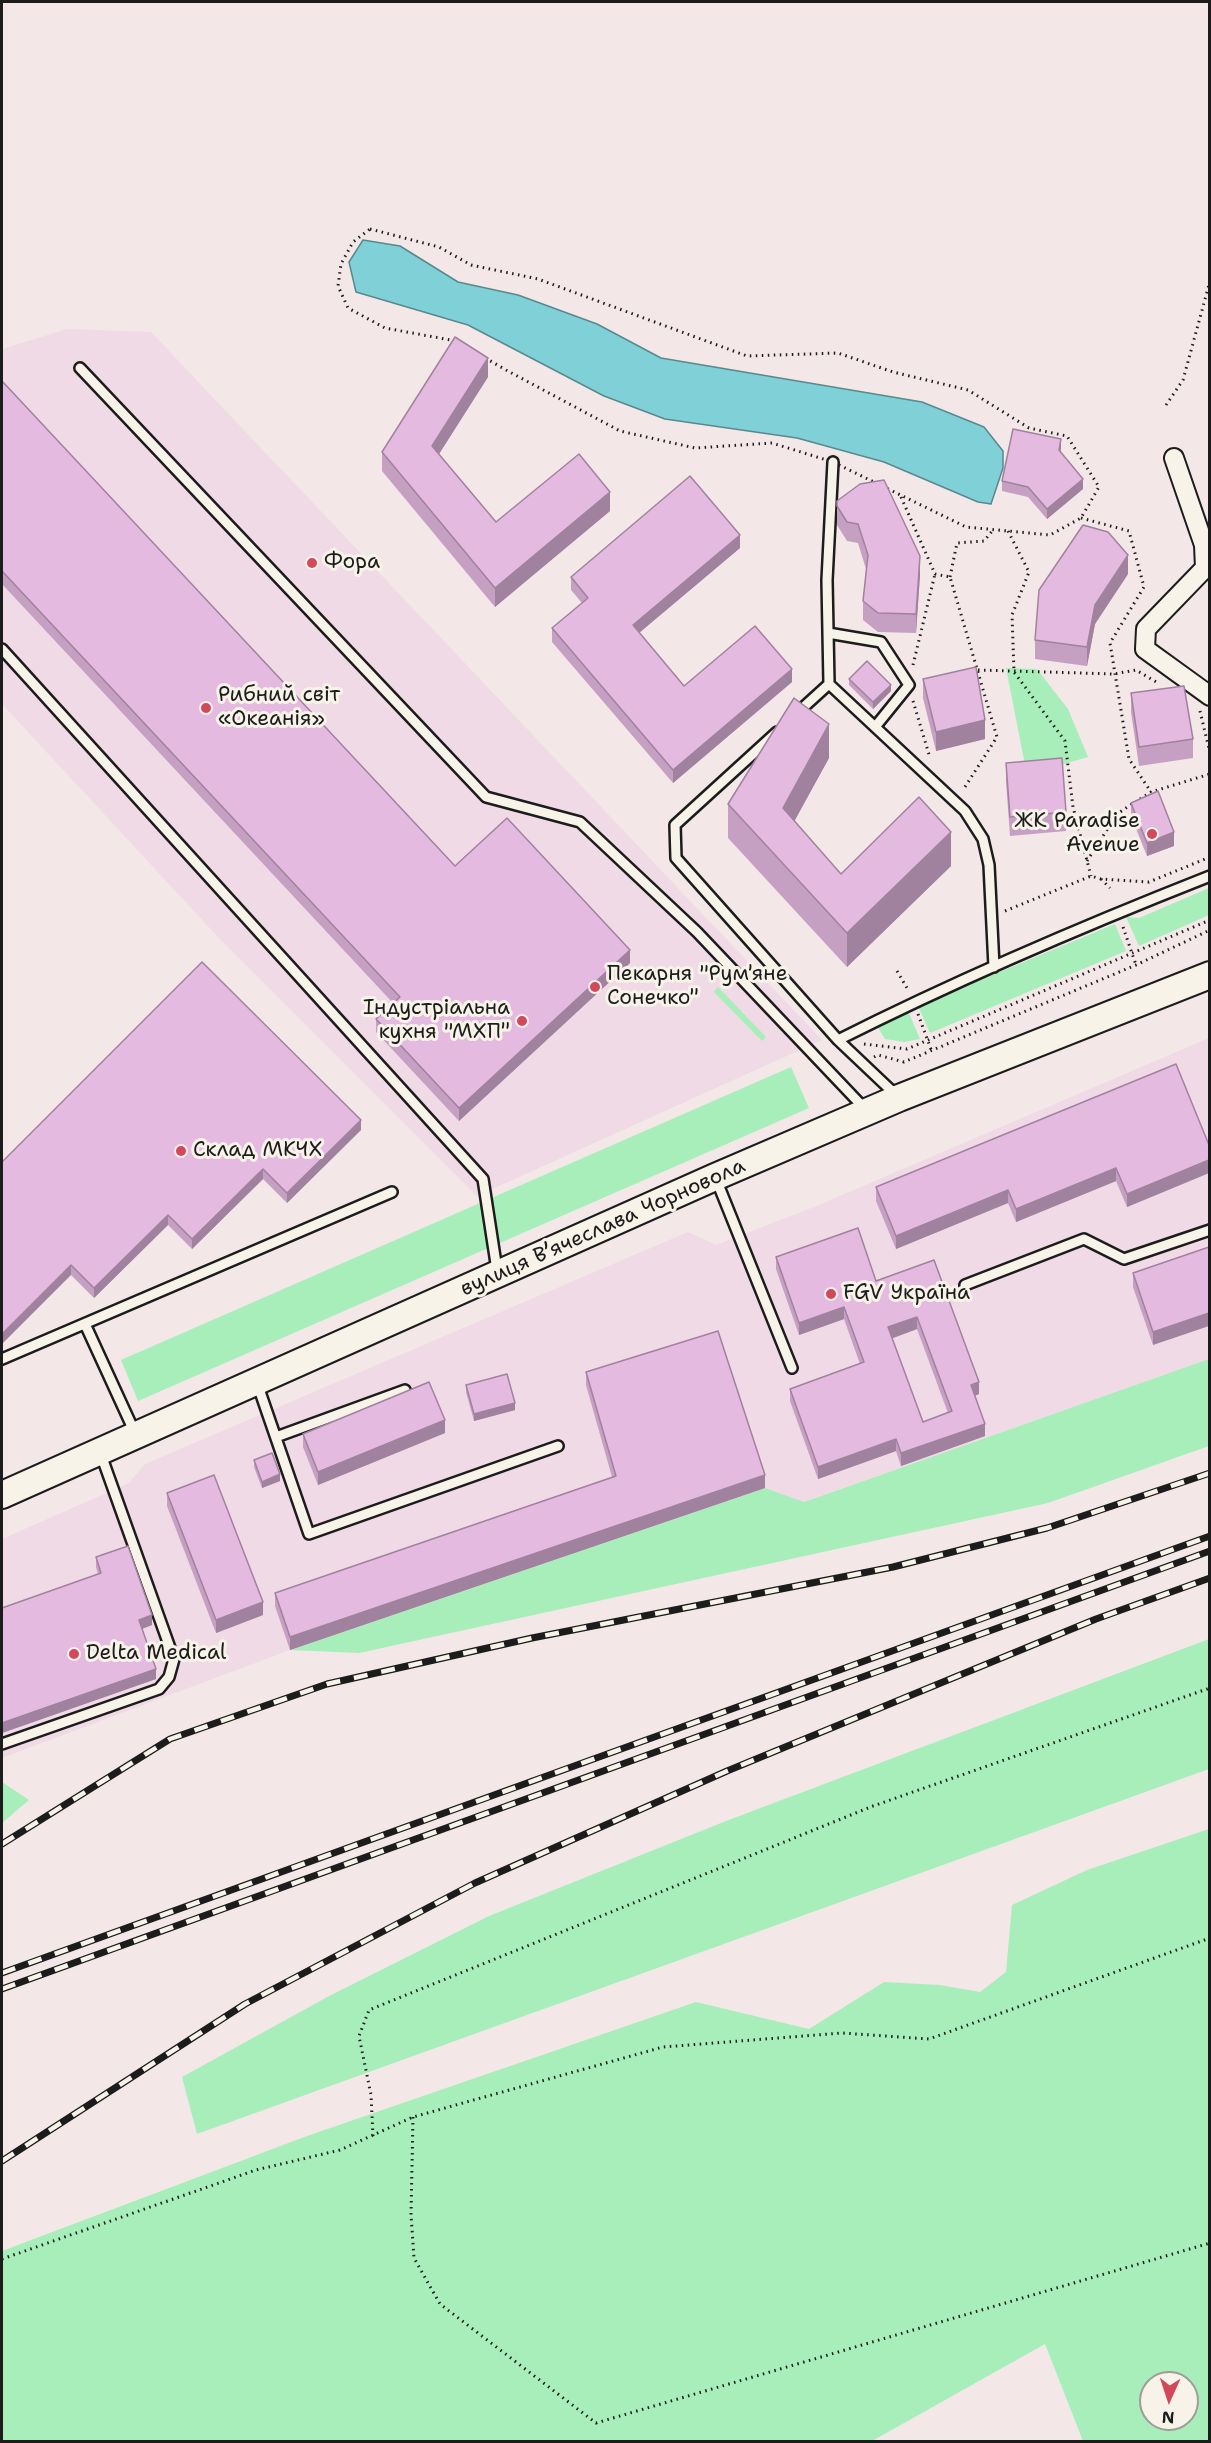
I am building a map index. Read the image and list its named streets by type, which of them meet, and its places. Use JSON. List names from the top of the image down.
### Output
{
  "streets": {
    "main road": ["вулиця Вʼячеслава Чорновола"]
  },
  "places": [
    "Фора",
    "Рибний світ «Океанія»",
    "ЖК Paradise Avenue",
    "Пекарня \"Рум'яне Сонечко\"",
    "Індустріальна кухня \"МХП\"",
    "Склад МКЧХ",
    "FGV Україна",
    "Delta Medical"
  ],
  "north": "bottom"
}
